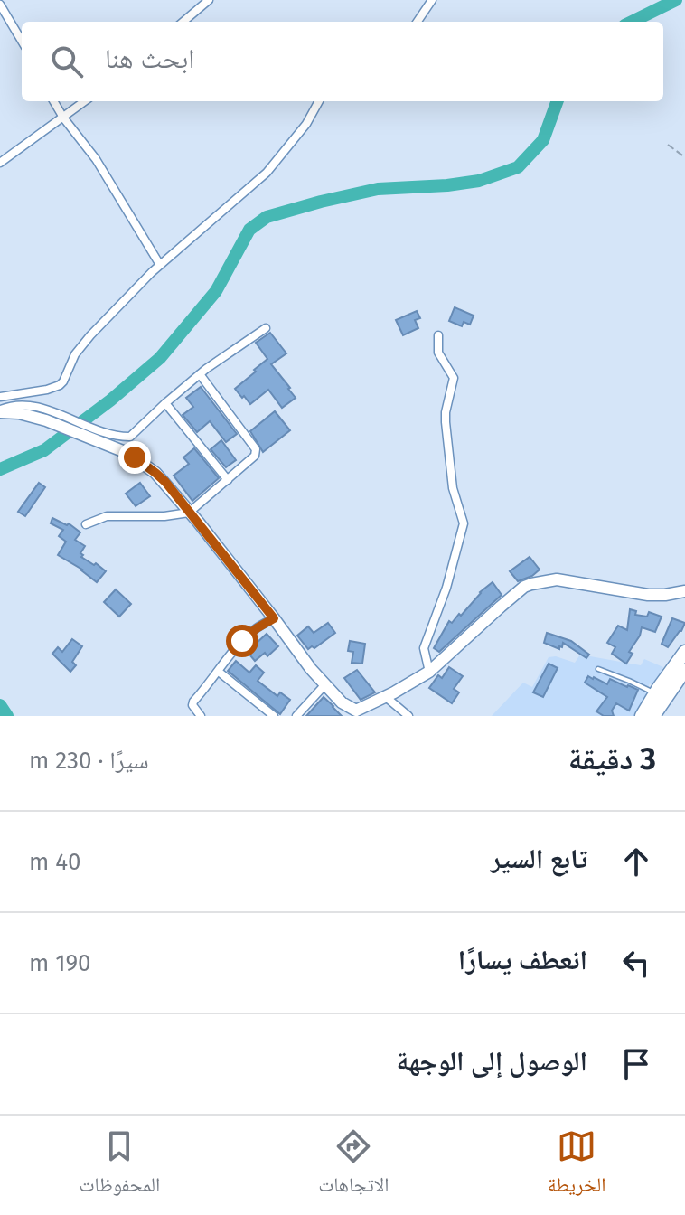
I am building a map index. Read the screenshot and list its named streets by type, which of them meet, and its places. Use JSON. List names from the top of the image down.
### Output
{
  "page": {
    "search": "ابحث هنا",
    "heading": ["3 دقيقة", "سيرًا · 230 m"],
    "list": [
      ["تابع السير", "40 m"],
      ["انعطف يسارًا", "190 m"],
      "الوصول إلى الوجهة"
    ],
    "nav": ["الخريطة", "الاتجاهات", "المحفوظات"]
  }
}
